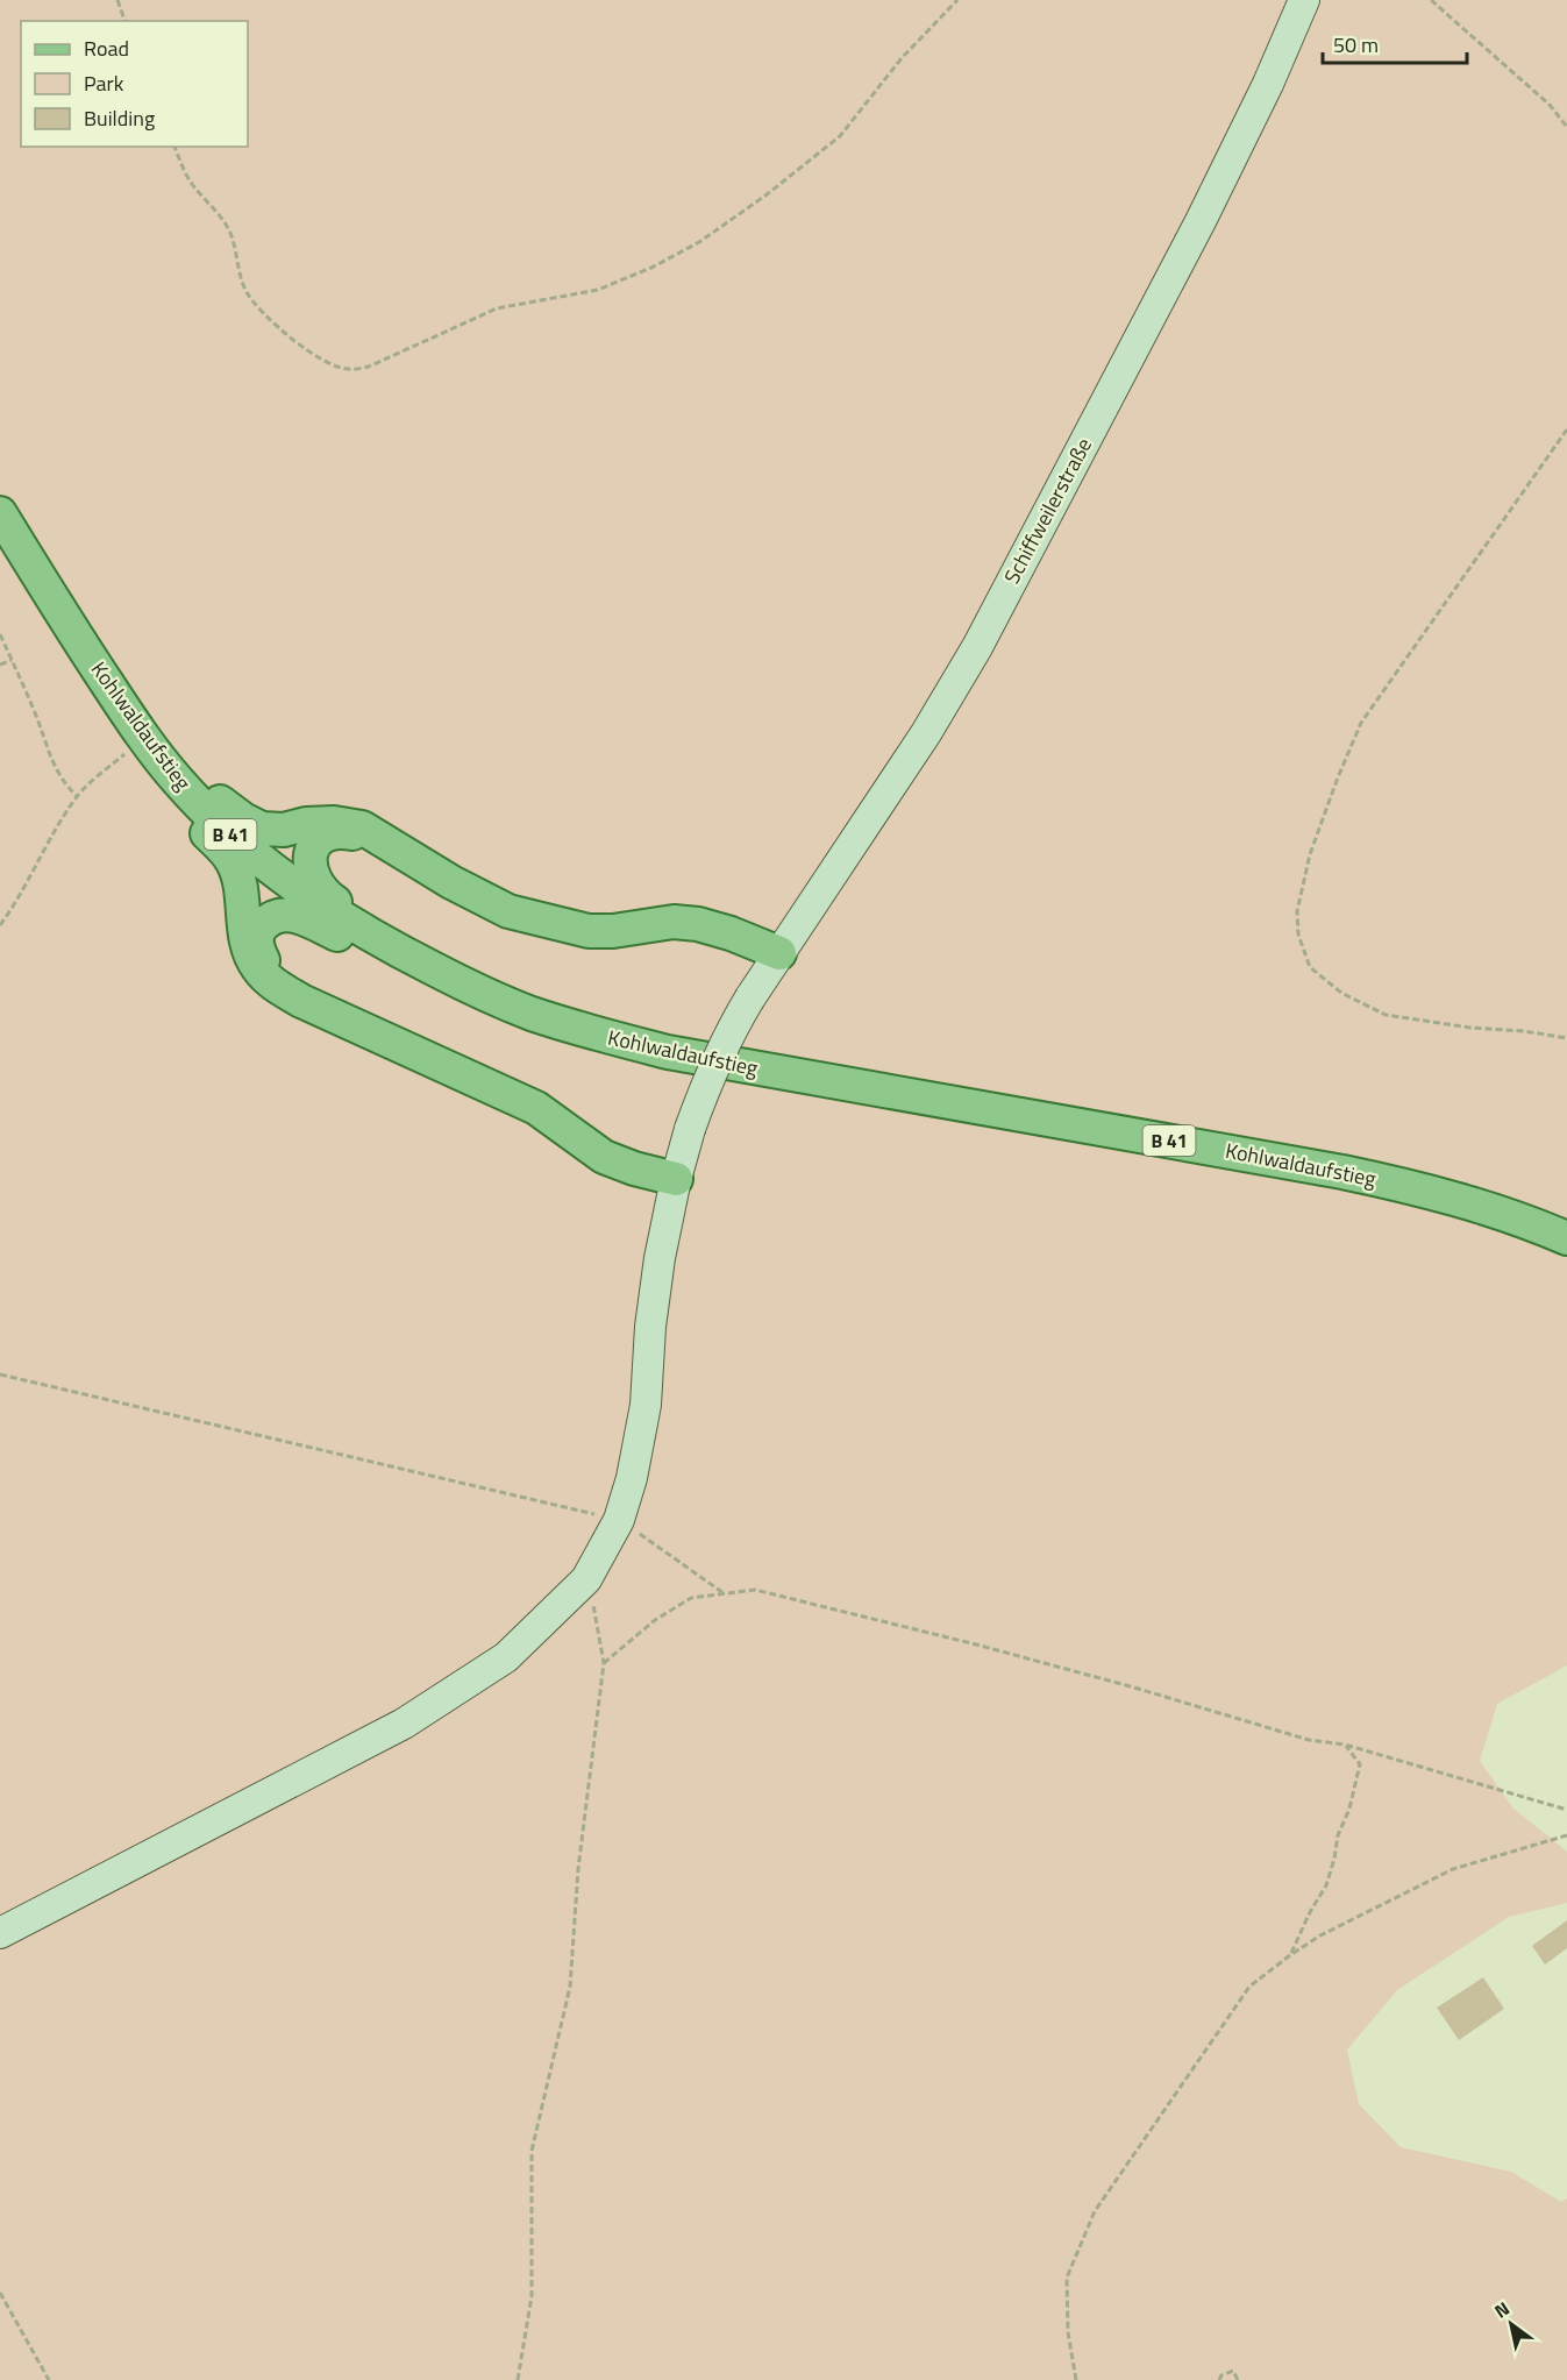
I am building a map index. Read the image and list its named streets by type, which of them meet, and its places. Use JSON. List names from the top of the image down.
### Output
{
  "streets": {
    "main road": ["Kohlwaldaufstieg", "B 41"],
    "street": ["Schiffweilerstraße"]
  },
  "legend": ["Road", "Park", "Building"],
  "scale_bar": "50 m",
  "north": "top left"
}
